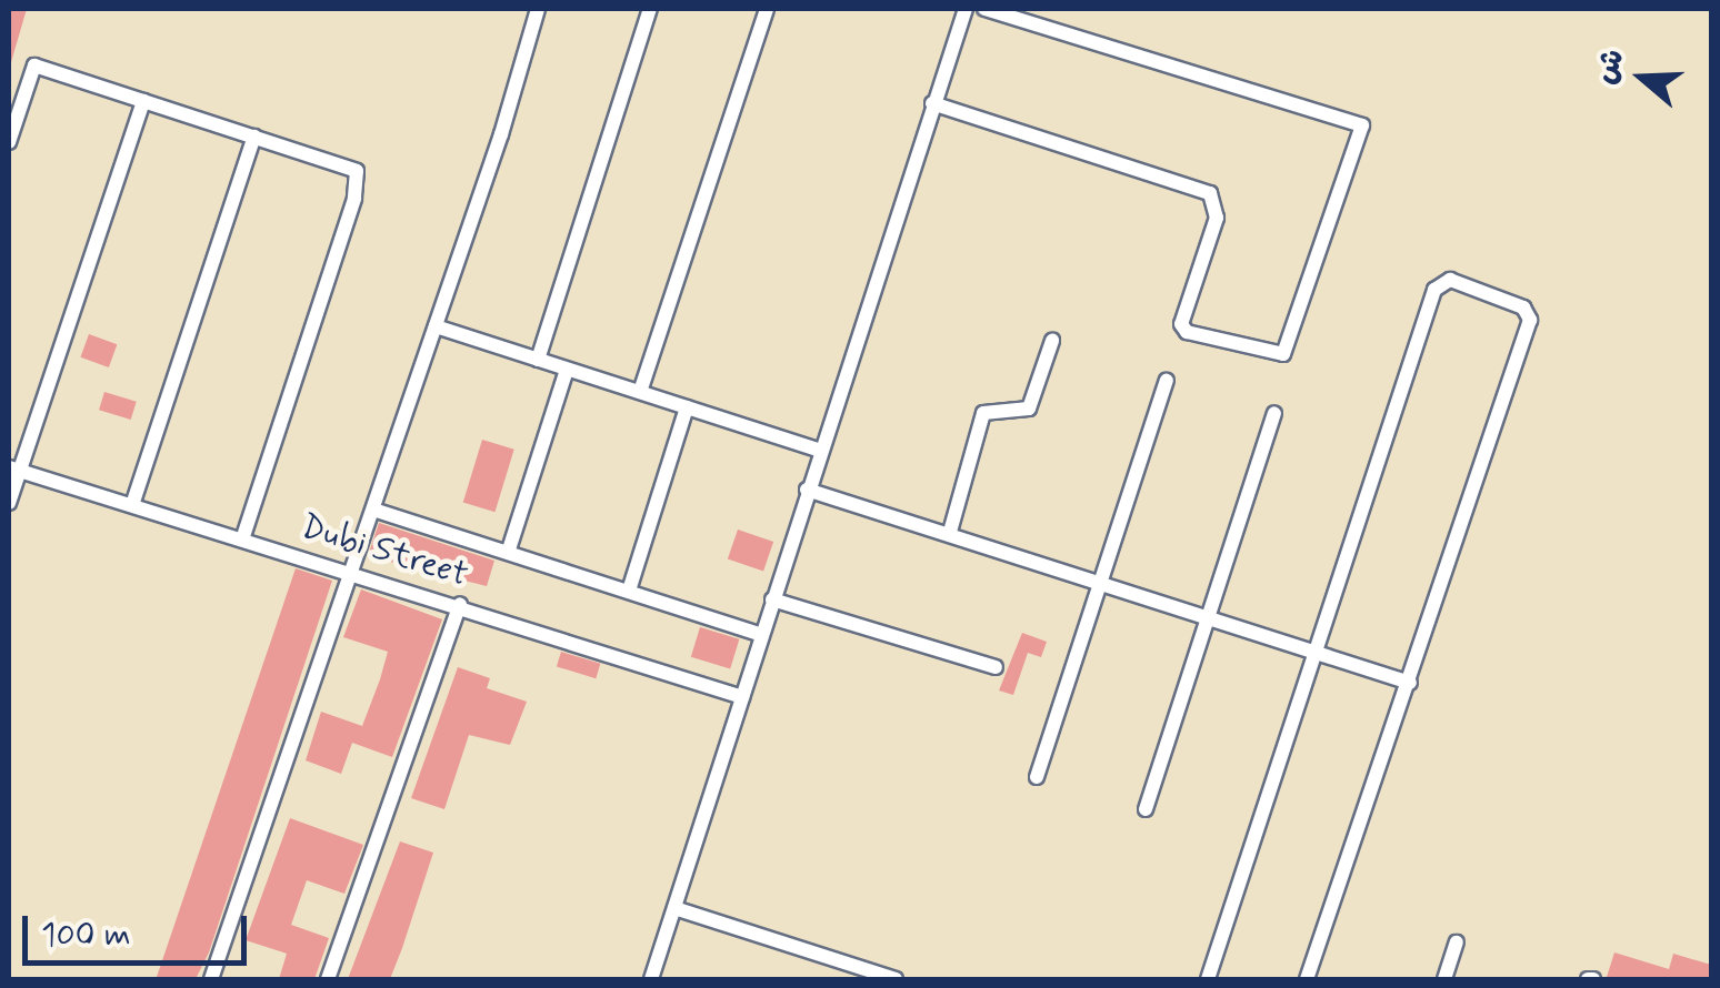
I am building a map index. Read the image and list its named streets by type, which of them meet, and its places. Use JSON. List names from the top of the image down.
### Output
{
  "streets": {
    "street": ["Dubi Street"]
  },
  "scale_bar": "100 m",
  "north": "left"
}
